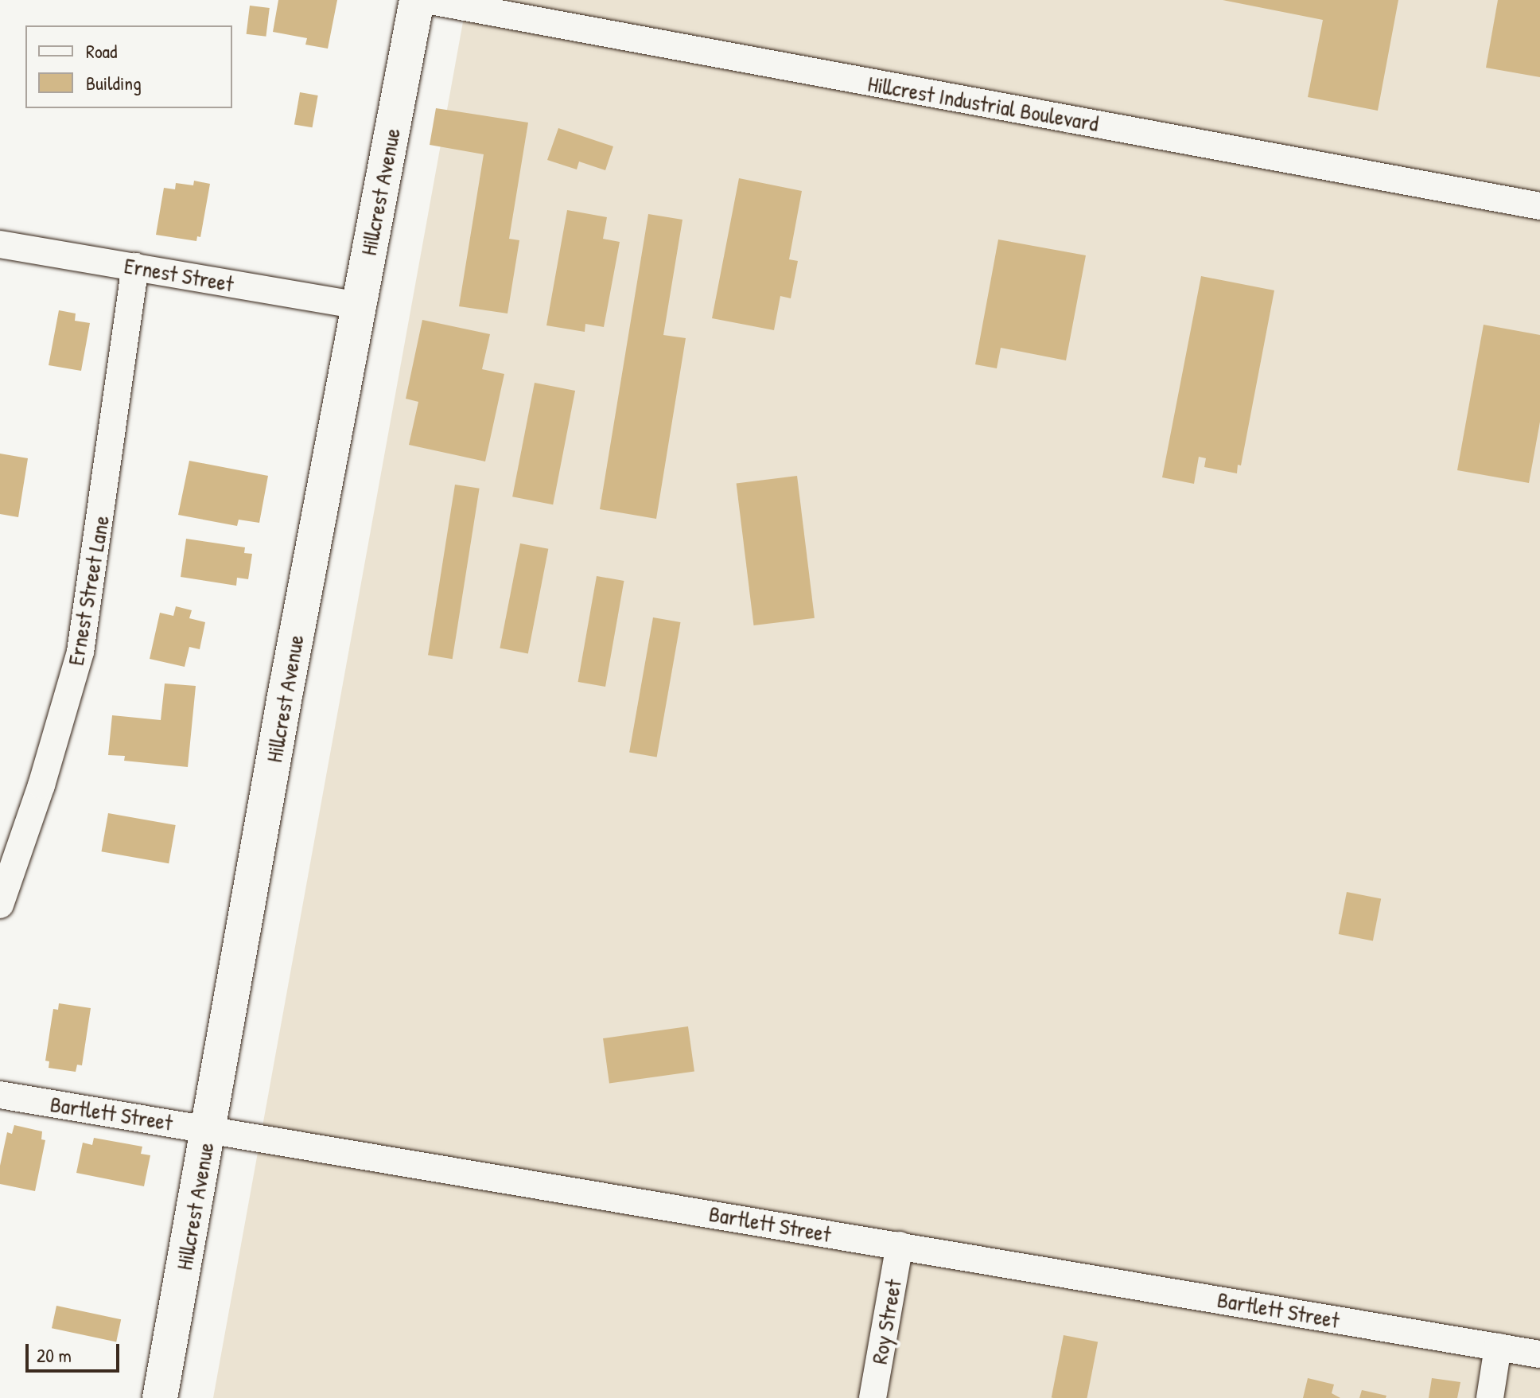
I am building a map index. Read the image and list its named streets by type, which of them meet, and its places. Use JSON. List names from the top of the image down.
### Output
{
  "streets": {
    "street": [
      "Hillcrest Industrial Boulevard",
      "Hillcrest Avenue",
      "Ernest Street",
      "Ernest Street Lane",
      "Bartlett Street",
      "Roy Street"
    ]
  },
  "crossings": [
    ["Hillcrest Avenue", "Ernest Street"],
    ["Hillcrest Avenue", "Bartlett Street"],
    ["Ernest Street", "Ernest Street Lane"],
    ["Bartlett Street", "Roy Street"]
  ],
  "legend": ["Road", "Building"],
  "scale_bar": "20 m"
}
